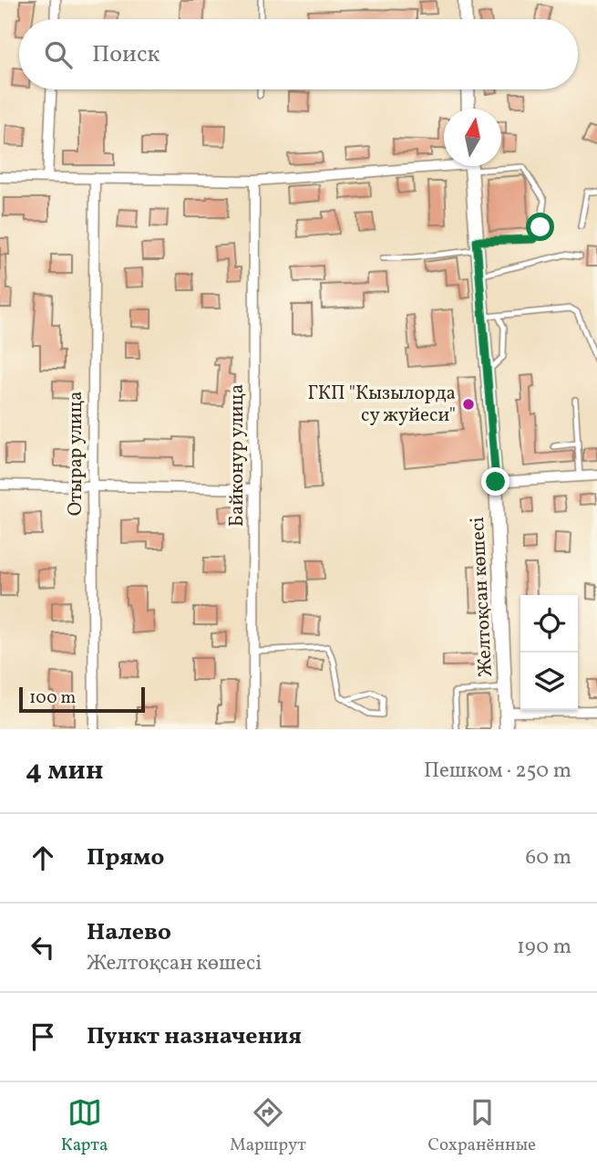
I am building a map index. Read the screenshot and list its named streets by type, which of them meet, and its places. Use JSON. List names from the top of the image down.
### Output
{
  "streets": {
    "street": ["Отырар улица", "Байконур улица", "Желтоқсан көшесі"]
  },
  "places": ["ГКП \"Кызылорда су жуйеси\""],
  "scale_bar": "100 m",
  "north": "top",
  "page": {
    "search": "Поиск",
    "scale": "100 m",
    "heading": ["4 мин", "Пешком · 250 m"],
    "list": [
      ["Прямо", "60 m"],
      ["Налево", "Желтоқсан көшесі", "190 m"],
      "Пункт назначения"
    ],
    "nav": ["Карта", "Маршрут", "Сохранённые"]
  }
}
